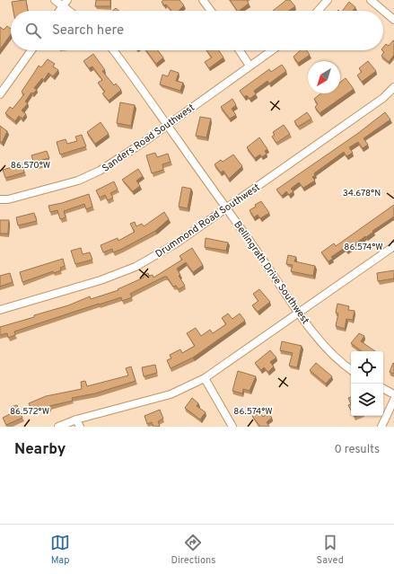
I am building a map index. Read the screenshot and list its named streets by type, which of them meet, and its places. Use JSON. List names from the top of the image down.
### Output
{
  "streets": {
    "street": ["Sanders Road Southwest", "Drummond Road Southwest", "Bellingrath Drive Southwest"]
  },
  "crossings": [
    ["Sanders Road Southwest", "Bellingrath Drive Southwest"],
    ["Drummond Road Southwest", "Bellingrath Drive Southwest"]
  ],
  "north": "bottom left",
  "page": {
    "search": "Search here",
    "heading": ["Nearby", "0 results"],
    "nav": ["Map", "Directions", "Saved"]
  },
  "coordinates": [
    "86.570°W",
    "34.678°N",
    "86.574°W",
    "86.572°W"
  ]
}
